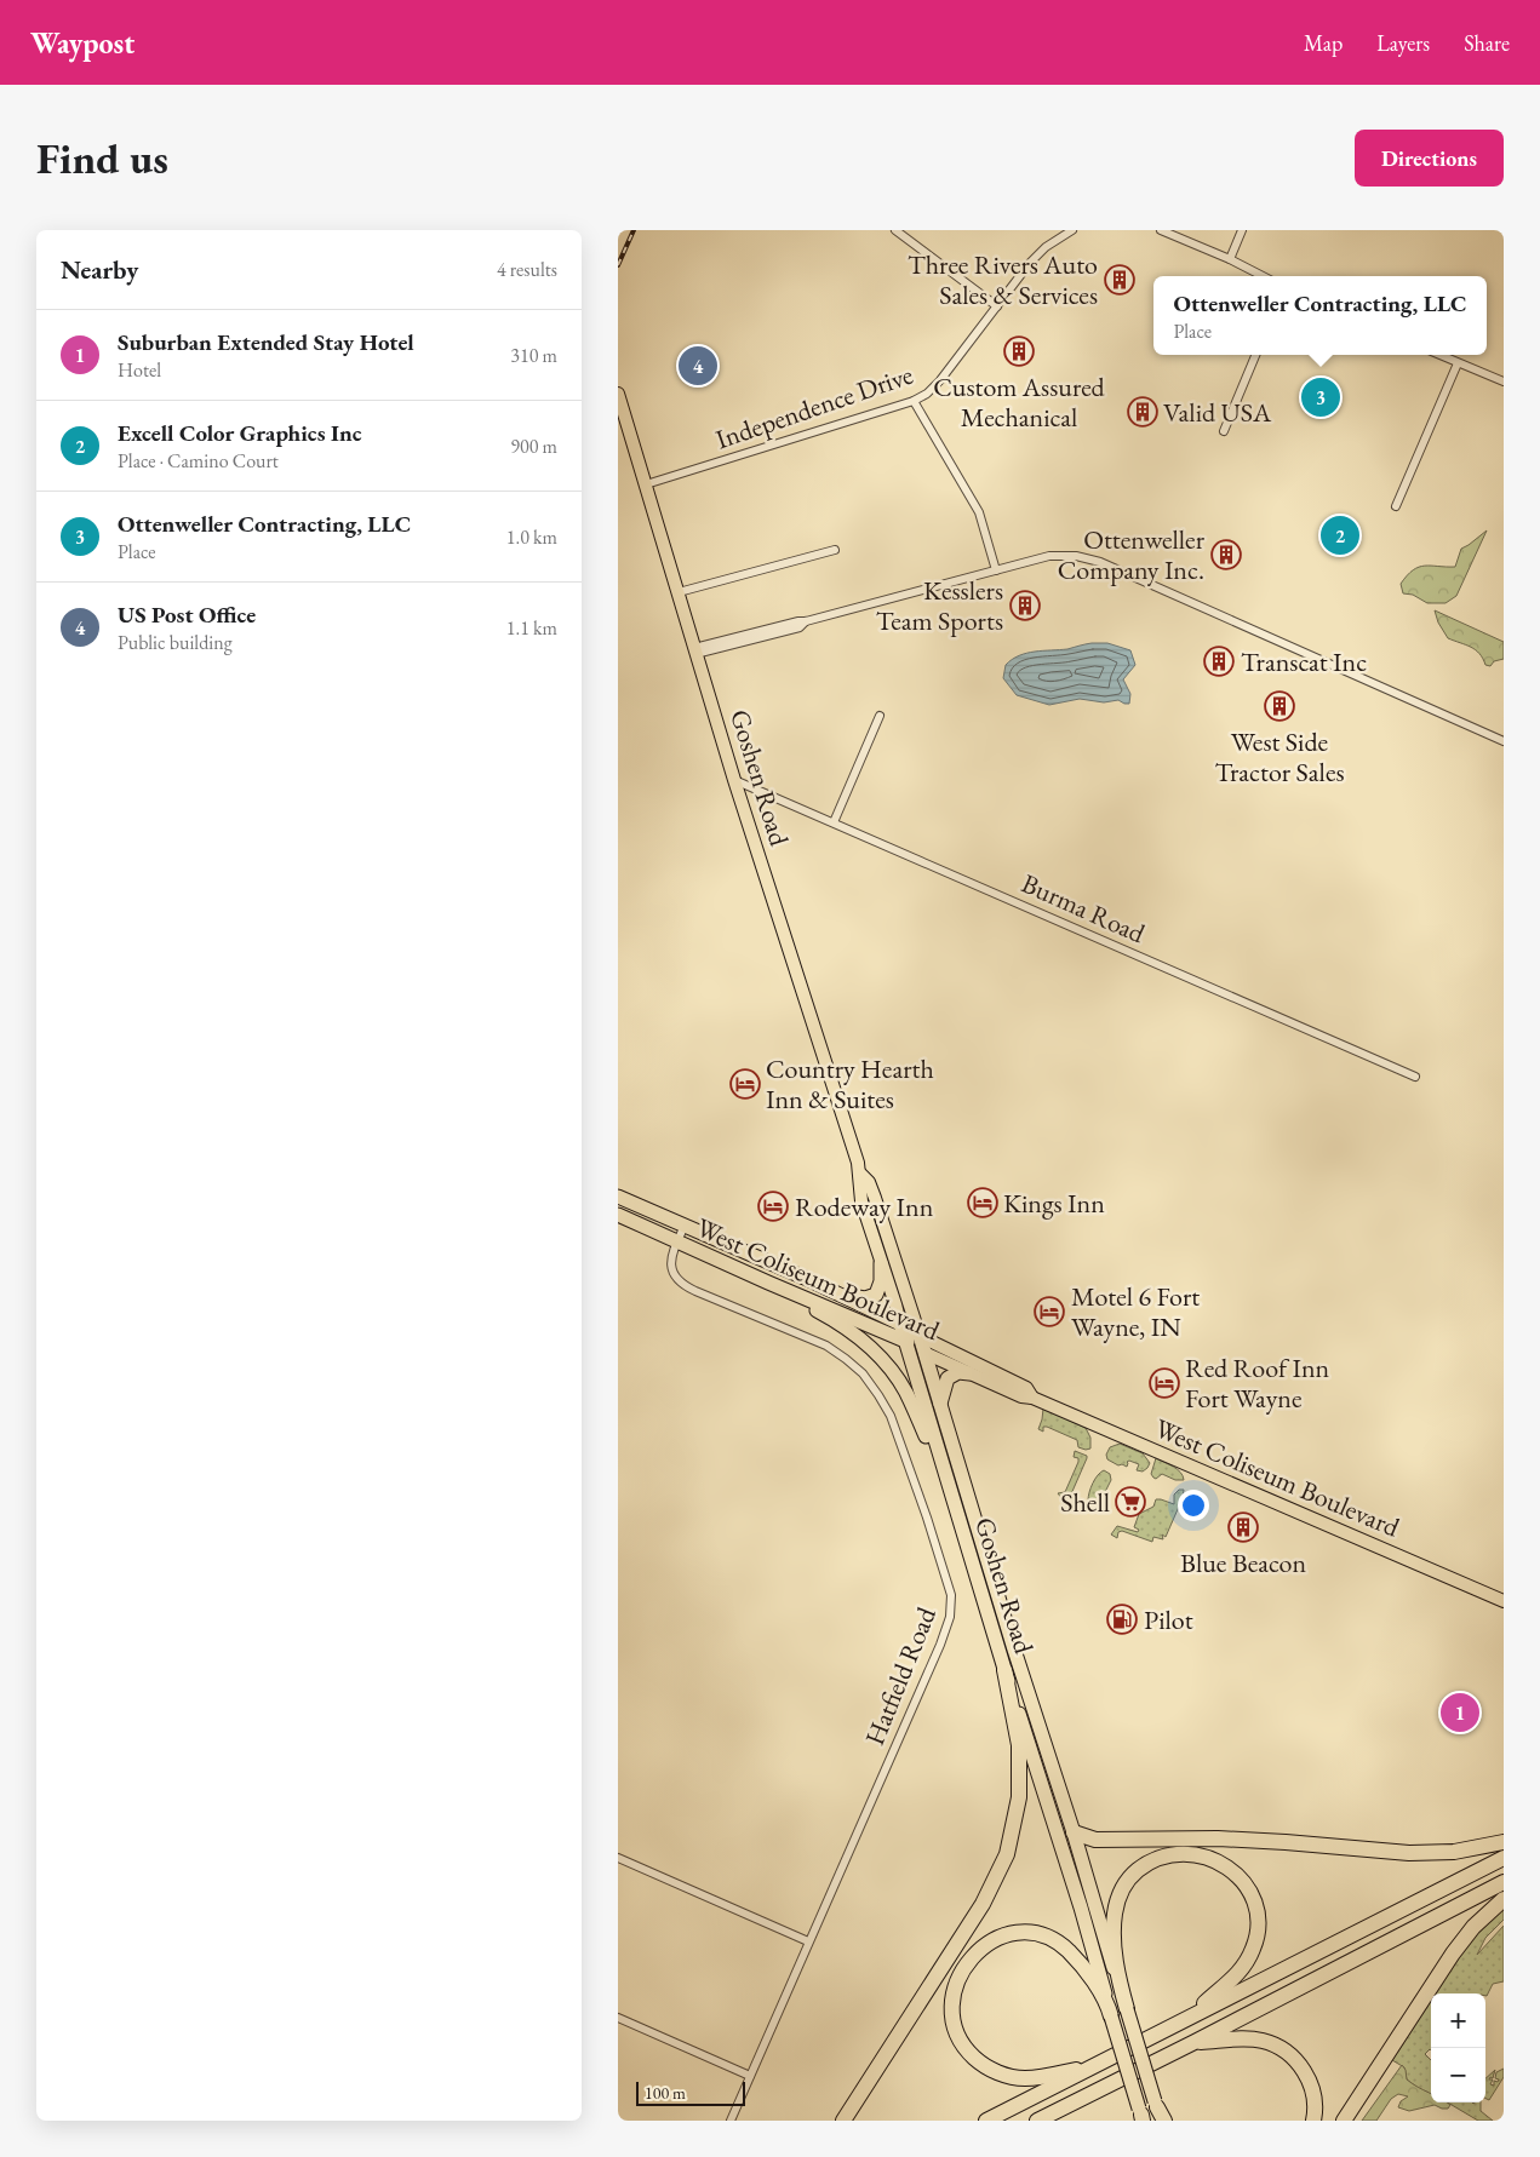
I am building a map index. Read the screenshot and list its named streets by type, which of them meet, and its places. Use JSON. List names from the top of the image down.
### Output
{
  "streets": {
    "highway": ["Goshen Road", "West Coliseum Boulevard"],
    "street": ["Independence Drive", "Burma Road", "Hatfield Road"]
  },
  "crossings": [
    ["Independence Drive", "Goshen Road"],
    ["Goshen Road", "Burma Road"],
    ["Goshen Road", "West Coliseum Boulevard"],
    ["West Coliseum Boulevard", "Hatfield Road"]
  ],
  "places": {
    "building": [
      "Three Rivers Auto Sales & Services",
      "Custom Assured Mechanical",
      "Valid USA",
      "Ottenweller Company Inc.",
      "Kesslers Team Sports",
      "Transcat Inc",
      "West Side Tractor Sales",
      "Blue Beacon"
    ],
    "hotel": [
      "Country Hearth Inn & Suites",
      "Kings Inn",
      "Rodeway Inn",
      "Motel 6 Fort Wayne, IN",
      "Red Roof Inn Fort Wayne"
    ],
    "supermarket": ["Shell"],
    "fuel station": ["Pilot"]
  },
  "scale_bar": "100 m",
  "page": {
    "header": "Waypost",
    "nav": ["Map", "Layers", "Share"],
    "buttons": "Directions",
    "title": "Find us",
    "heading": ["Nearby", "4 results"],
    "popup": ["Ottenweller Contracting, LLC", "Place"],
    "list": [
      {
        "mark": "1",
        "name": "Suburban Extended Stay Hotel",
        "note": "Hotel",
        "value": "310 m"
      },
      {
        "mark": "2",
        "name": "Excell Color Graphics Inc",
        "note": "Place · Camino Court",
        "value": "900 m"
      },
      {
        "mark": "3",
        "name": "Ottenweller Contracting, LLC",
        "note": "Place",
        "value": "1.0 km"
      },
      {
        "mark": "4",
        "name": "US Post Office",
        "note": "Public building",
        "value": "1.1 km"
      }
    ],
    "pins": [
      "4",
      "3",
      "2",
      "1"
    ],
    "map_buttons": ["+", "−"],
    "scale": "100 m"
  }
}
